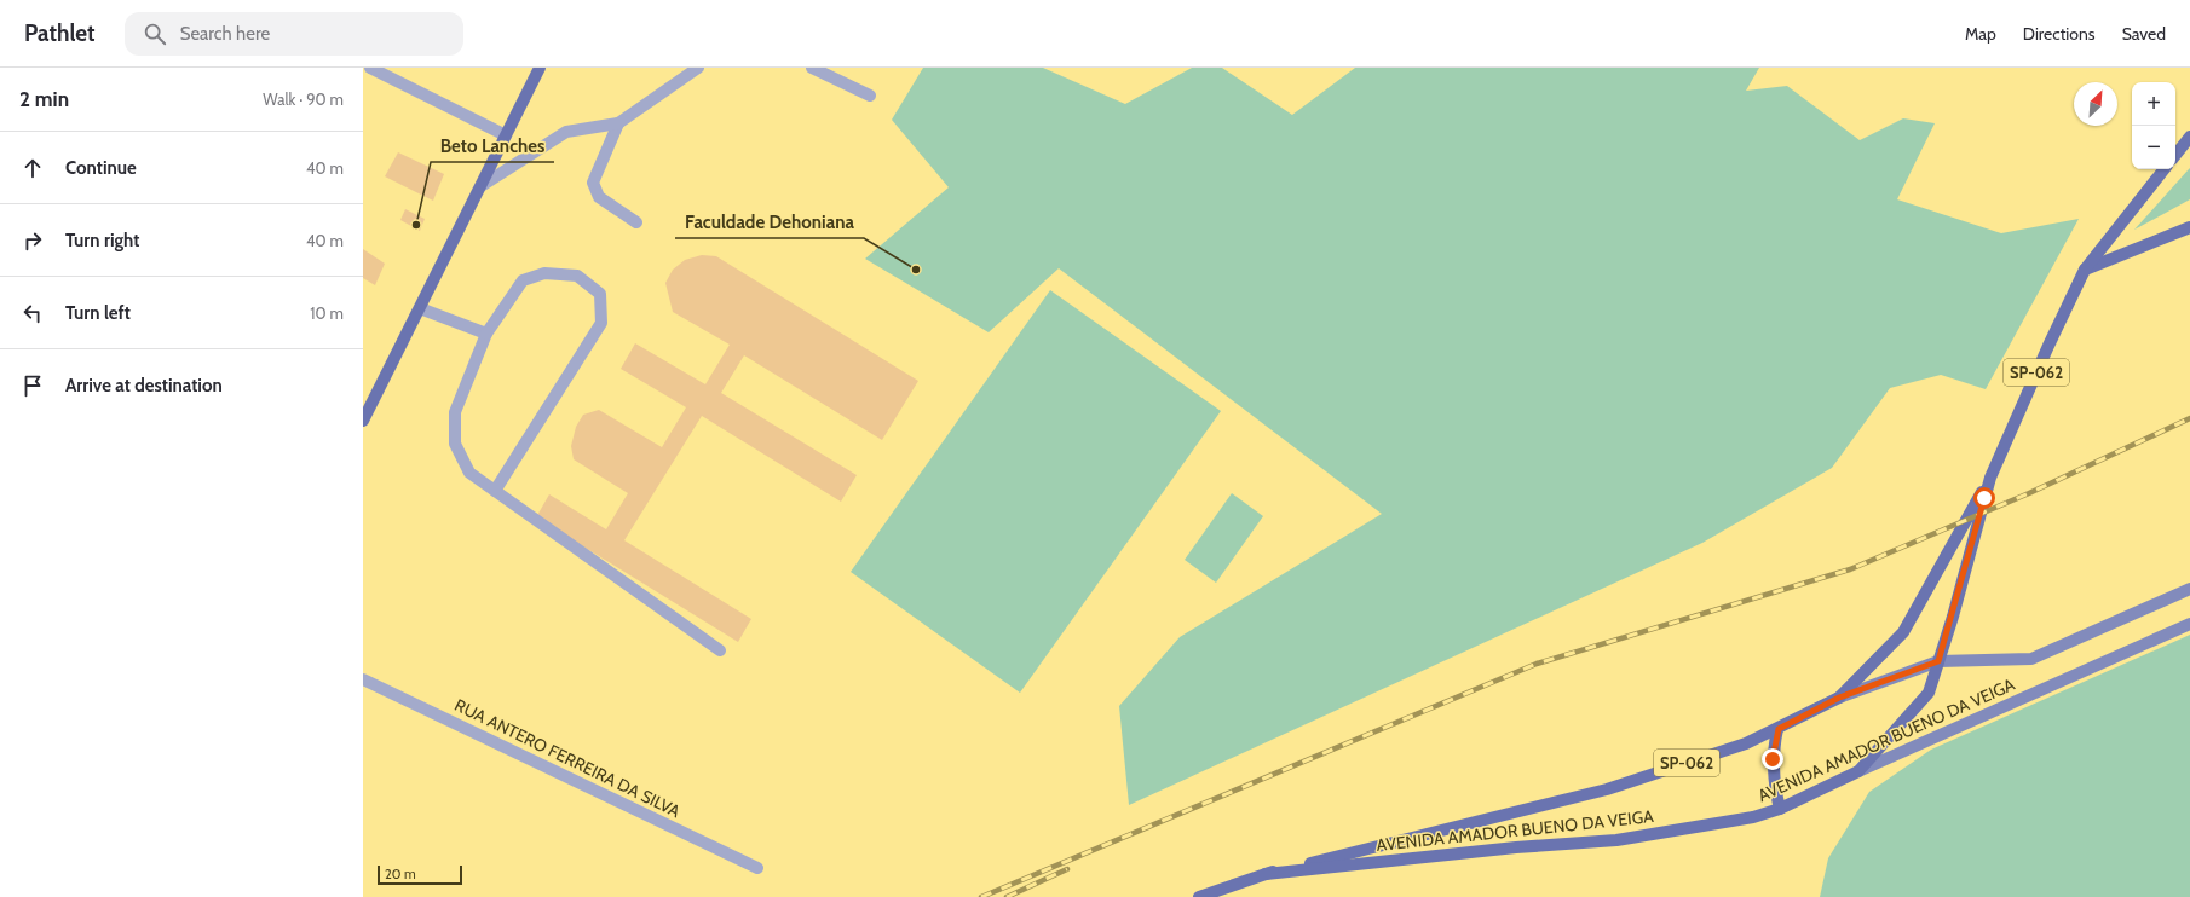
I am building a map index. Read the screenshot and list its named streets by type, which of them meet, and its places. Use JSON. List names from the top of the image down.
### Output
{
  "streets": {
    "main road": ["SP-062", "AVENIDA AMADOR BUENO DA VEIGA"],
    "street": ["RUA ANTERO FERREIRA DA SILVA"]
  },
  "crossings": [
    ["SP-062", "AVENIDA AMADOR BUENO DA VEIGA"]
  ],
  "places": ["Beto Lanches", "Faculdade Dehoniana"],
  "scale_bar": "20 m",
  "north": "top right",
  "page": {
    "header": "Pathlet",
    "search": "Search here",
    "nav": ["Map", "Directions", "Saved"],
    "heading": ["2 min", "Walk · 90 m"],
    "map_buttons": ["+", "−"],
    "list": [
      ["Continue", "40 m"],
      ["Turn right", "40 m"],
      ["Turn left", "10 m"],
      "Arrive at destination"
    ],
    "scale": "20 m"
  }
}
